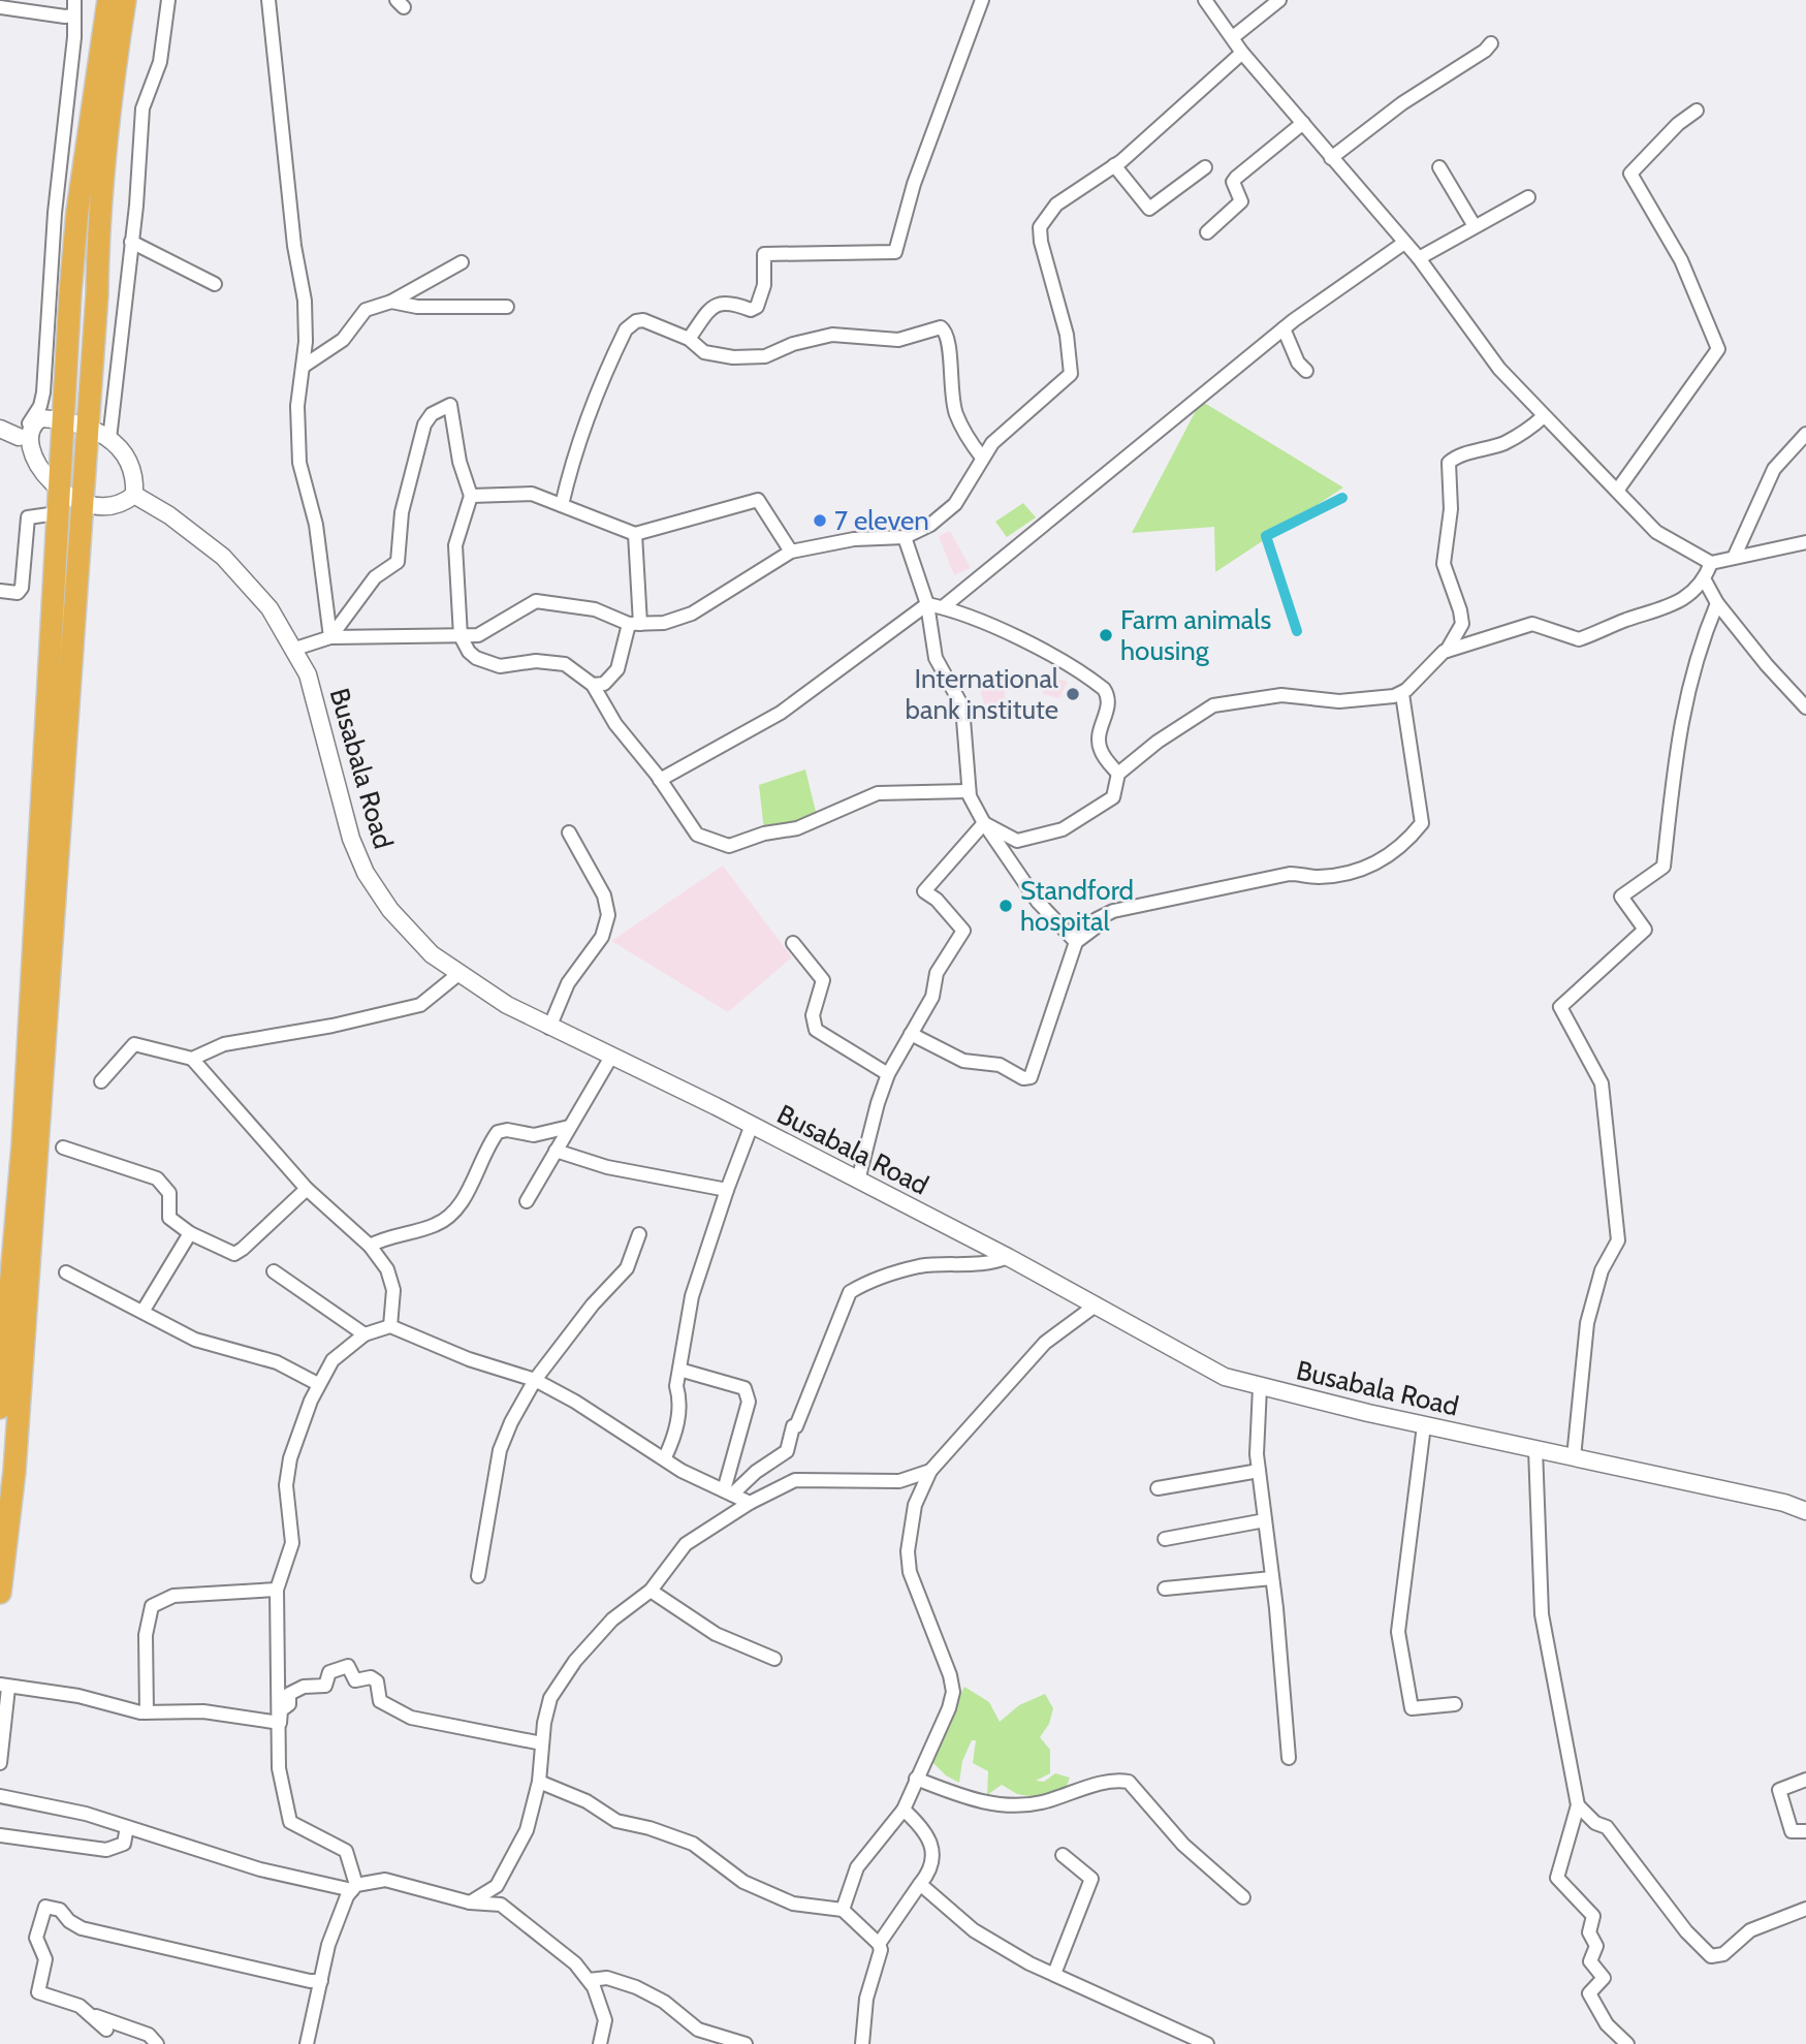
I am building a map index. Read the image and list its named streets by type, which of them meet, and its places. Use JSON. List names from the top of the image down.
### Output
{
  "streets": {
    "street": ["Busabala Road"]
  },
  "places": [
    "7 eleven",
    "Farm animals housing",
    "International bank institute",
    "Standford hospital"
  ]
}
